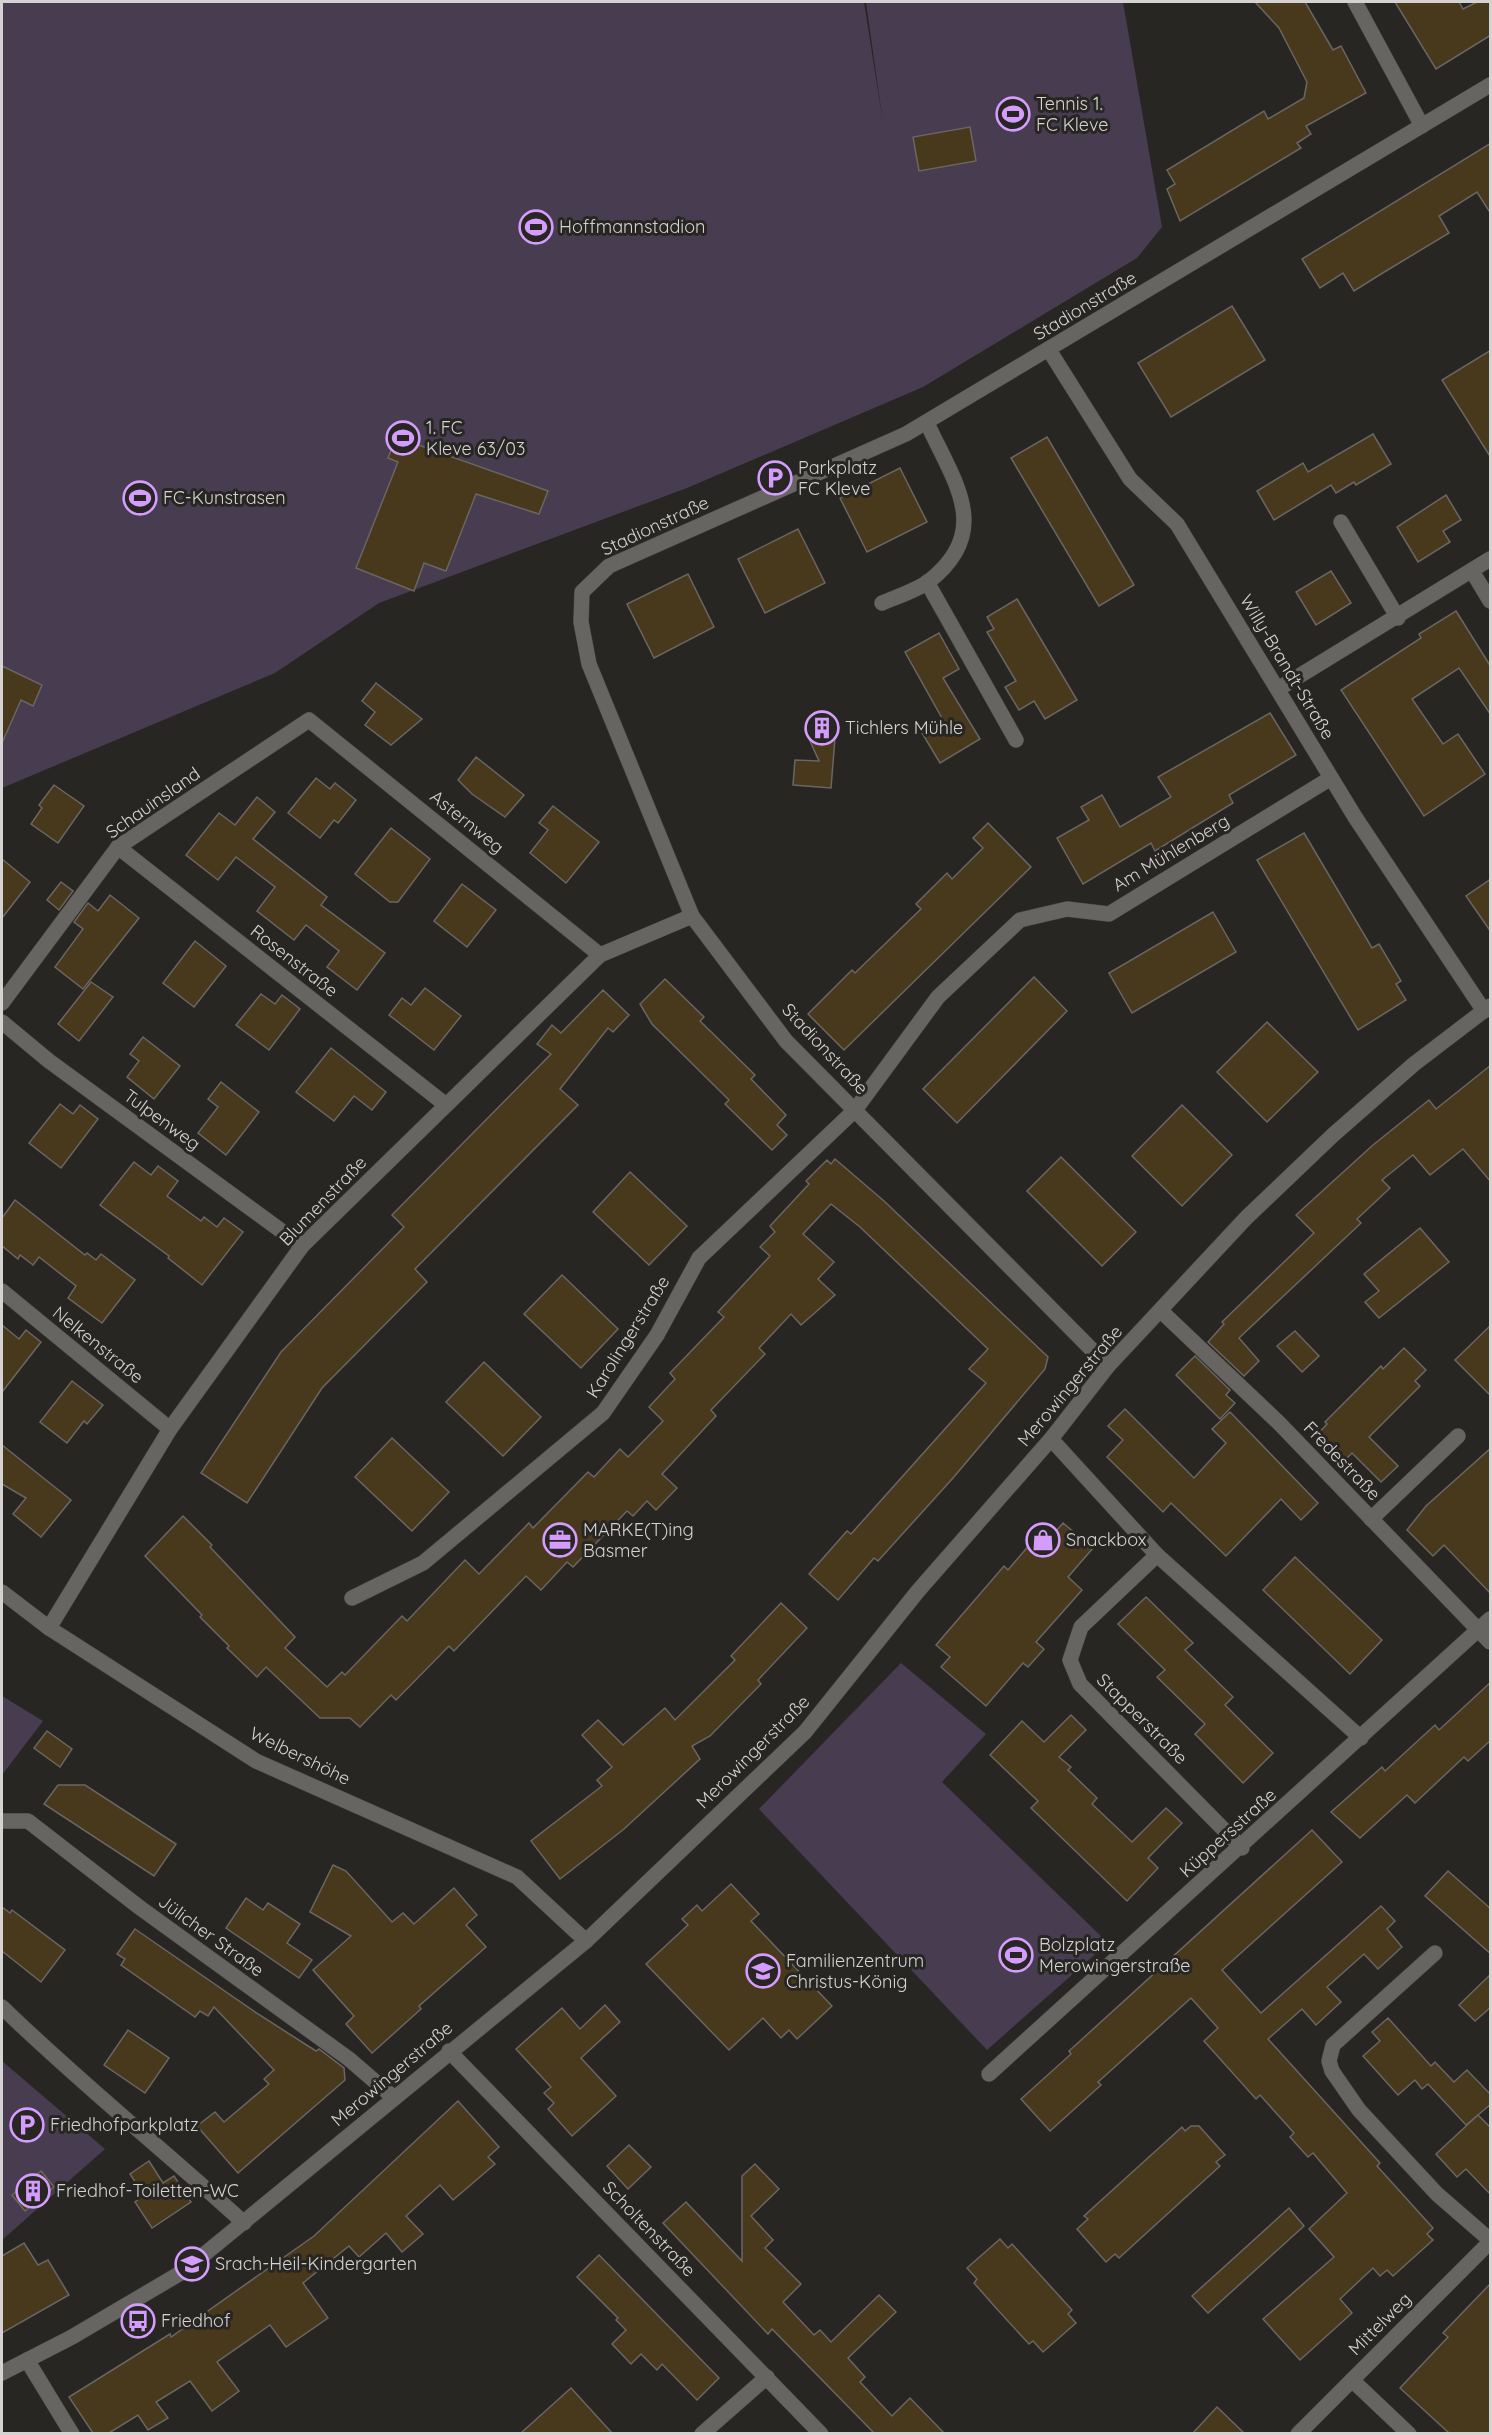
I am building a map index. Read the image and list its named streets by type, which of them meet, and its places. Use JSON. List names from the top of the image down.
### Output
{
  "streets": {
    "street": [
      "Stadionstraße",
      "Willy-Brandt-Straße",
      "Schauinsland",
      "Asternweg",
      "Am Mühlenberg",
      "Rosenstraße",
      "Tulpenweg",
      "Blumenstraße",
      "Karolingerstraße",
      "Nelkenstraße",
      "Merowingerstraße",
      "Fredestraße",
      "Stapperstraße",
      "Welbershöhe",
      "Küppersstraße",
      "Jülicher Straße",
      "Scholtenstraße",
      "Mittelweg"
    ]
  },
  "crossings": [
    ["Stadionstraße", "Willy-Brandt-Straße"],
    ["Stadionstraße", "Am Mühlenberg"],
    ["Stadionstraße", "Blumenstraße"],
    ["Stadionstraße", "Karolingerstraße"],
    ["Stadionstraße", "Merowingerstraße"],
    ["Willy-Brandt-Straße", "Am Mühlenberg"],
    ["Willy-Brandt-Straße", "Merowingerstraße"],
    ["Schauinsland", "Asternweg"],
    ["Schauinsland", "Rosenstraße"],
    ["Asternweg", "Blumenstraße"],
    ["Am Mühlenberg", "Karolingerstraße"],
    ["Rosenstraße", "Blumenstraße"],
    ["Tulpenweg", "Blumenstraße"],
    ["Blumenstraße", "Nelkenstraße"],
    ["Blumenstraße", "Welbershöhe"],
    ["Merowingerstraße", "Fredestraße"],
    ["Merowingerstraße", "Welbershöhe"],
    ["Merowingerstraße", "Jülicher Straße"],
    ["Merowingerstraße", "Scholtenstraße"],
    ["Fredestraße", "Küppersstraße"],
    ["Stapperstraße", "Küppersstraße"]
  ],
  "places": {
    "sports": [
      "Tennis 1. FC Kleve",
      "Hoffmannstadion",
      "1. FC Kleve 63/03",
      "FC-Kunstrasen",
      "Bolzplatz Merowingerstraße"
    ],
    "parking": ["Parkplatz FC Kleve", "Friedhofparkplatz"],
    "building": ["Tichlers Mühle", "Friedhof-Toiletten-WC"],
    "office": ["MARKE(T)ing Basmer"],
    "shop": ["Snackbox"],
    "school or university": ["Familienzentrum Christus-König", "Srach-Heil-Kindergarten"],
    "bus stop": ["Friedhof"]
  }
}
